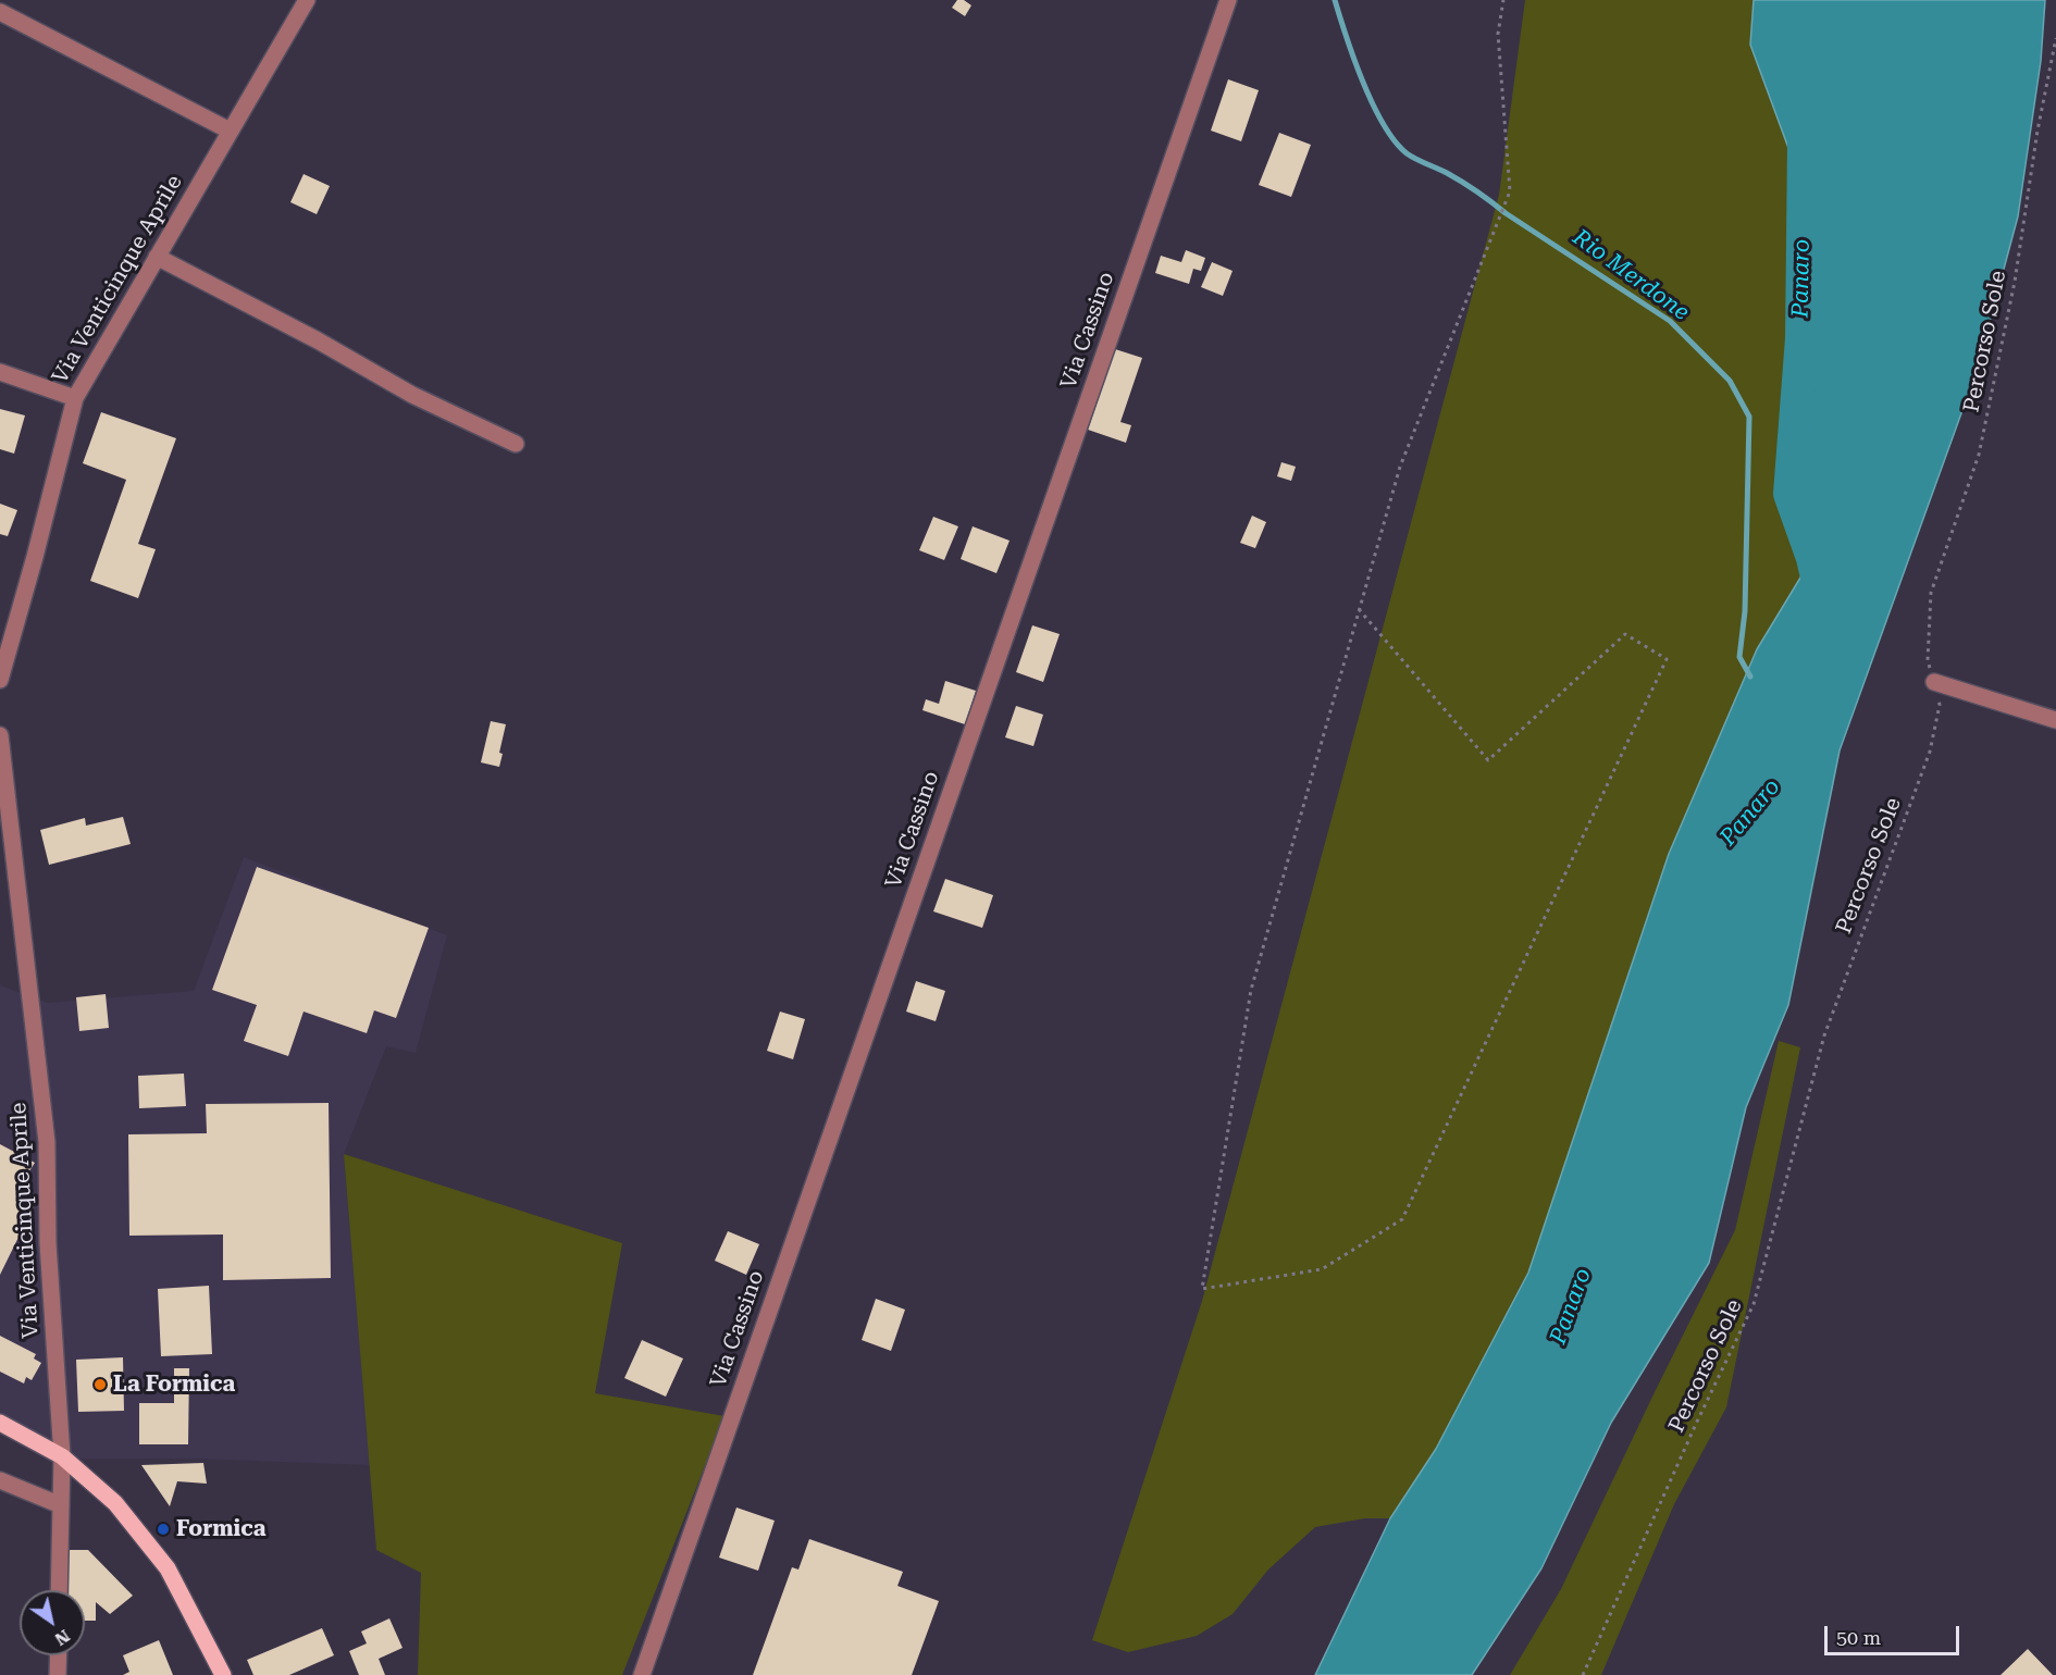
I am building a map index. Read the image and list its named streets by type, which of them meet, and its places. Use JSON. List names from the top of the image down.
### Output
{
  "streets": {
    "street": ["Via Venticinque Aprile", "Via Cassino"],
    "path": ["Percorso Sole"]
  },
  "water": ["Rio Merdone", "Panaro"],
  "places": ["La Formica", "Formica"],
  "scale_bar": "50 m",
  "north": "bottom right"
}
